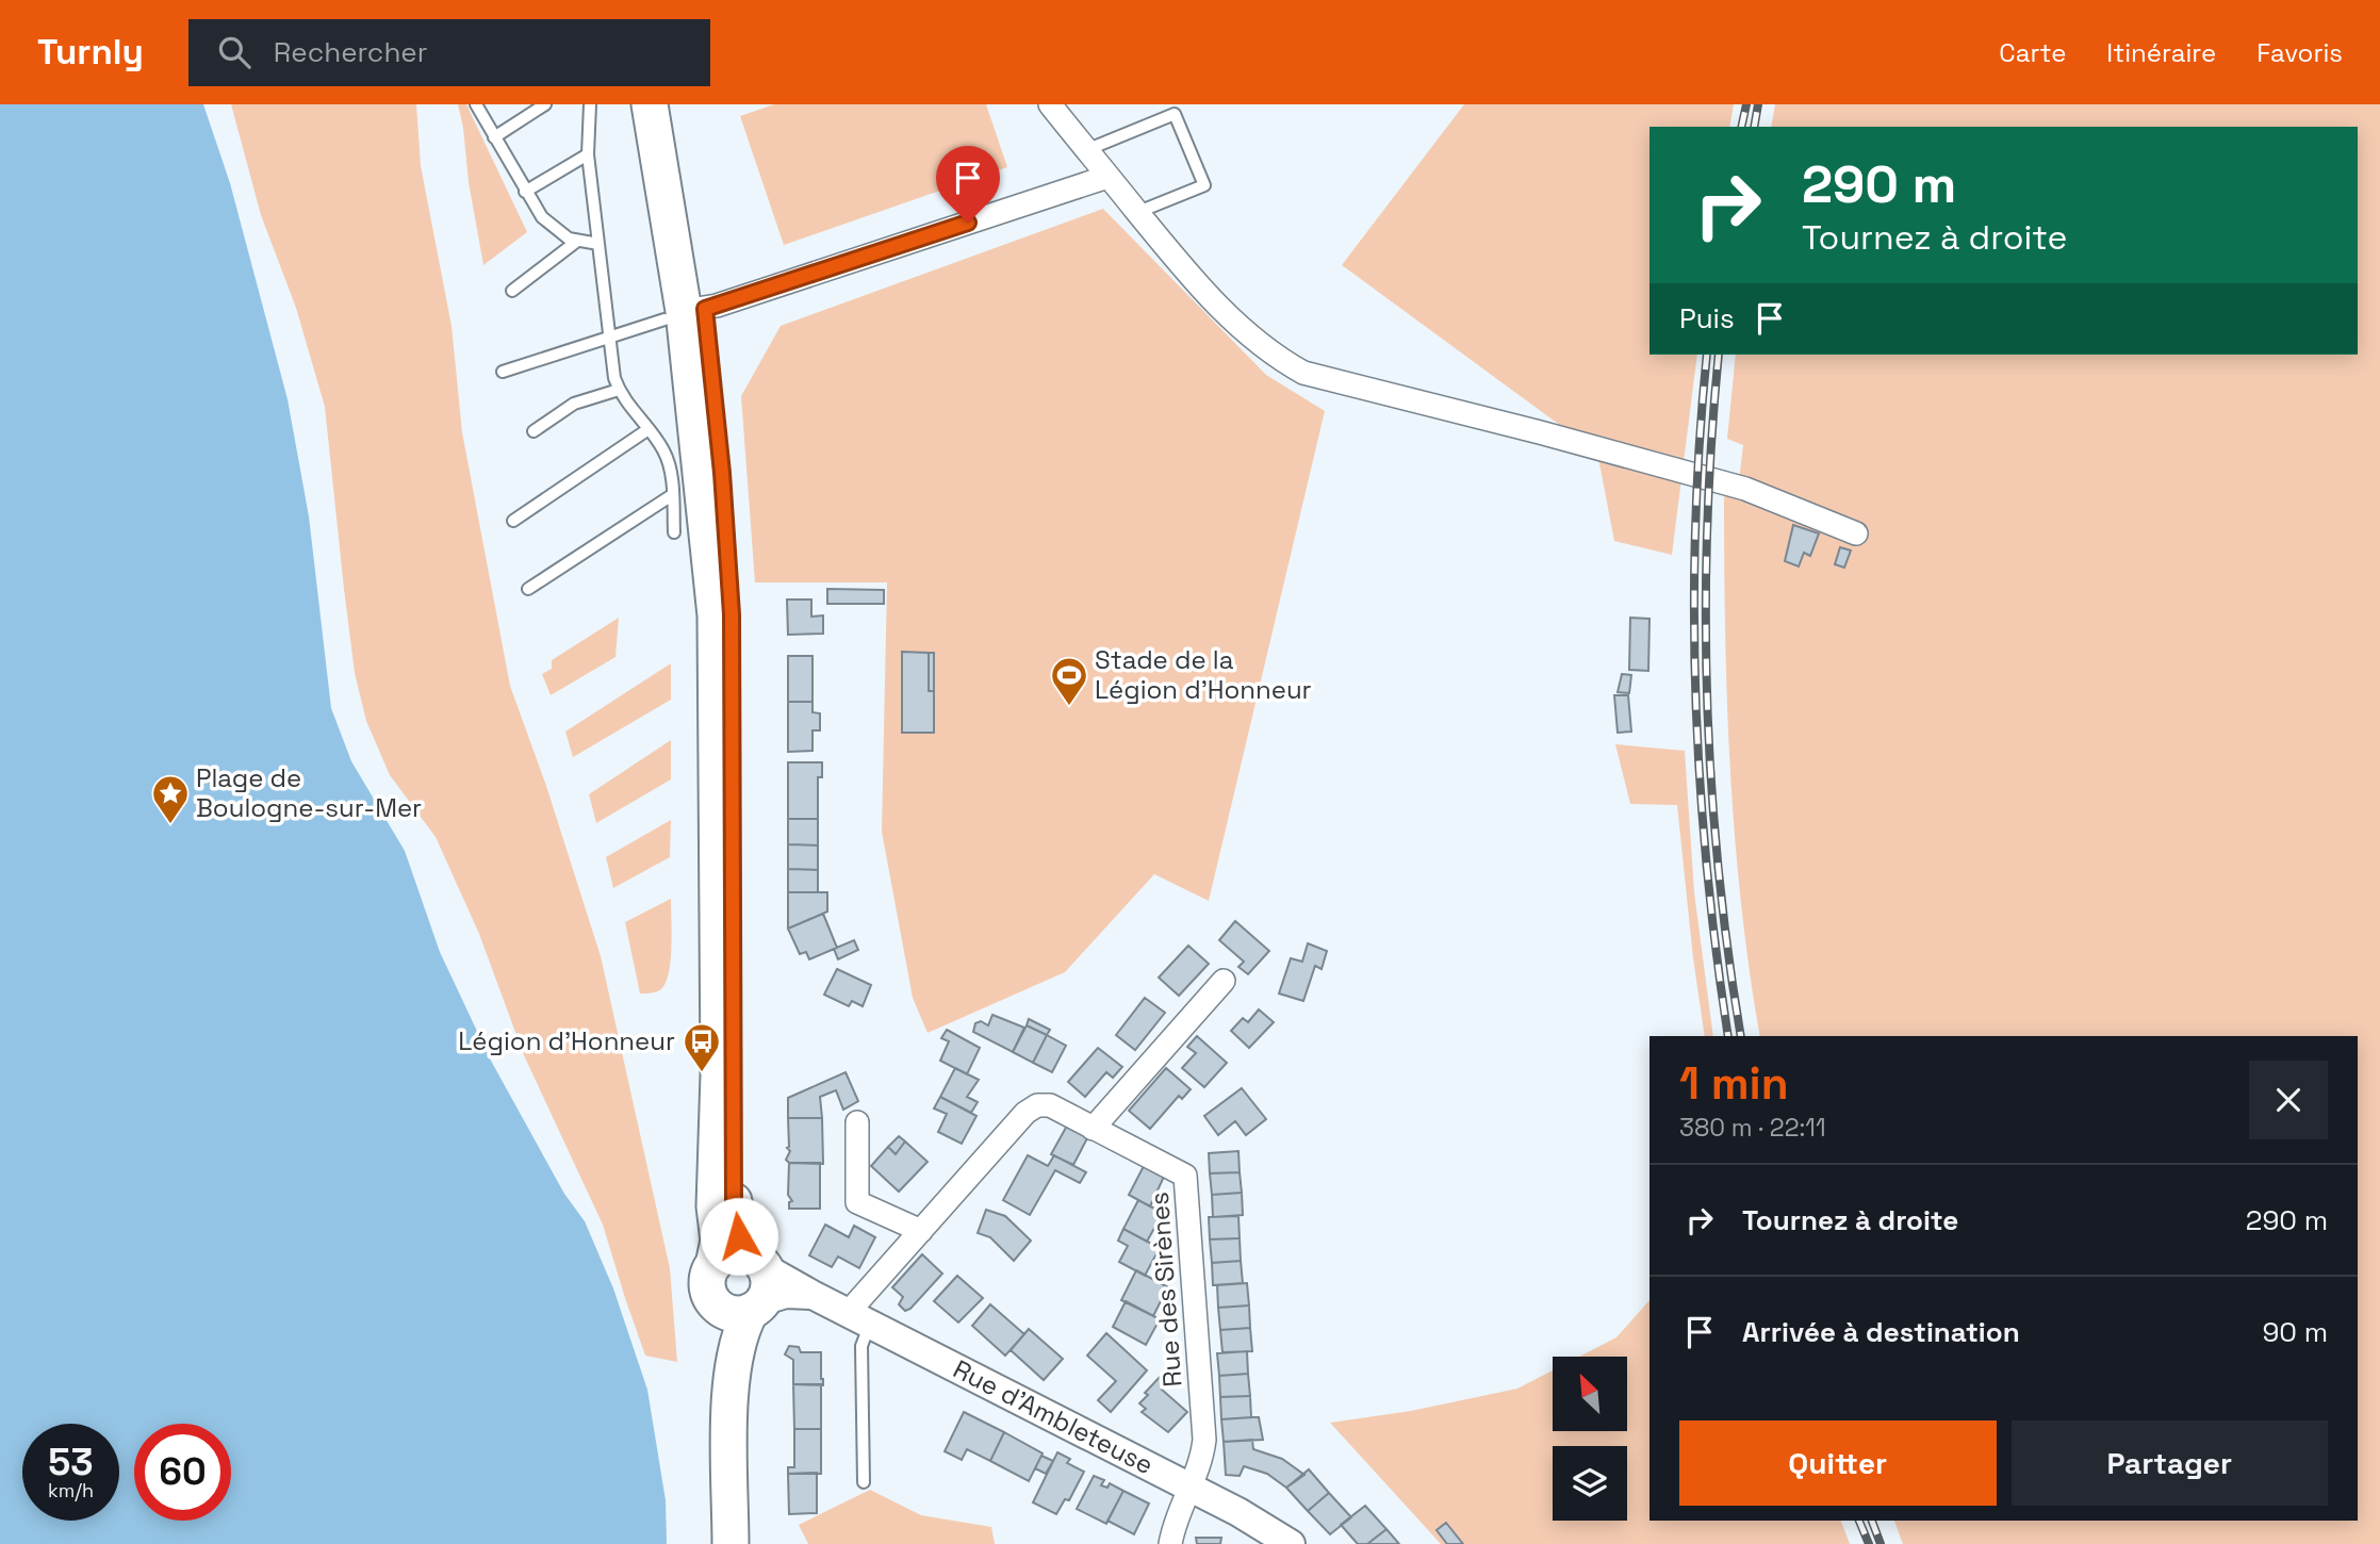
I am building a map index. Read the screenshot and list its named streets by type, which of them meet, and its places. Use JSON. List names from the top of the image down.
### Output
{
  "streets": {
    "street": ["Rue des Sirènes", "Rue d'Ambleteuse"]
  },
  "crossings": [
    ["Rue des Sirènes", "Rue d'Ambleteuse"]
  ],
  "places": {
    "sports": ["Stade de la Légion d'Honneur"],
    "place": ["Plage de Boulogne-sur-Mer"],
    "bus stop": ["Légion d'Honneur"]
  },
  "north": "top left",
  "page": {
    "header": "Turnly",
    "search": "Rechercher",
    "nav": ["Carte", "Itinéraire", "Favoris"],
    "turn": ["290 m", "Tournez à droite"],
    "then": "Puis",
    "heading": ["1 min", "380 m · 22:11"],
    "list": [
      {
        "name": "Tournez à droite",
        "value": "290 m"
      },
      {
        "name": "Arrivée à destination",
        "value": "90 m"
      }
    ],
    "buttons": ["Quitter", "Partager"],
    "speed": "53 km/h",
    "limit": "60"
  }
}
